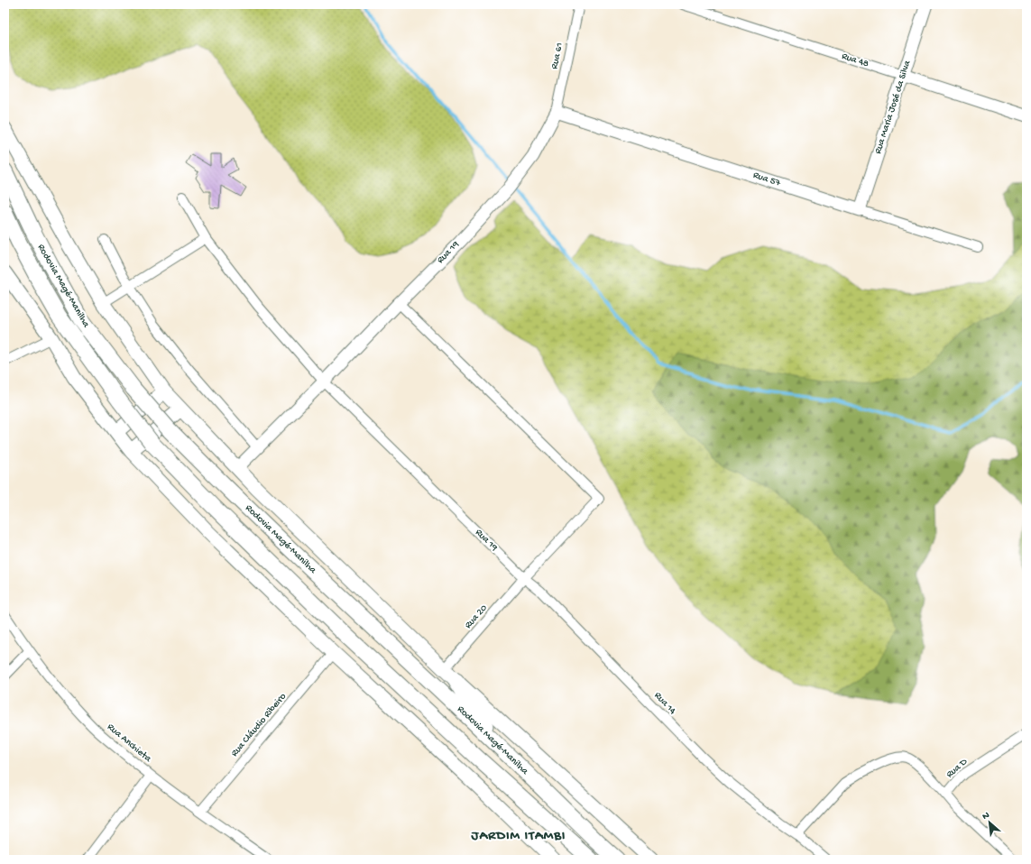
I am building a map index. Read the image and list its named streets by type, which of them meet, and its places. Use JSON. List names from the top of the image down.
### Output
{
  "streets": {
    "highway": ["Rodovia Magé-Manilha"],
    "street": [
      "Rua 61",
      "Rua 48",
      "Rua Maria José da Silva",
      "Rua 57",
      "Rua 19",
      "Rua 20",
      "Rua 14",
      "Rua Cláudio Ribeiro",
      "Rua Anchieta",
      "Rua D"
    ]
  },
  "crossings": [
    ["Rua 61", "Rua 57"],
    ["Rua 61", "Rua 19"],
    ["Rua 48", "Rua Maria José da Silva"],
    ["Rua Maria José da Silva", "Rua 57"],
    ["Rua 57", "Rua 19"],
    ["Rua 19", "Rua 20"],
    ["Rua 19", "Rua 14"],
    ["Rua 20", "Rua 14"],
    ["Rua Cláudio Ribeiro", "Rua Anchieta"]
  ],
  "districts": ["JARDIM ITAMBI"],
  "north": "top left"
}
